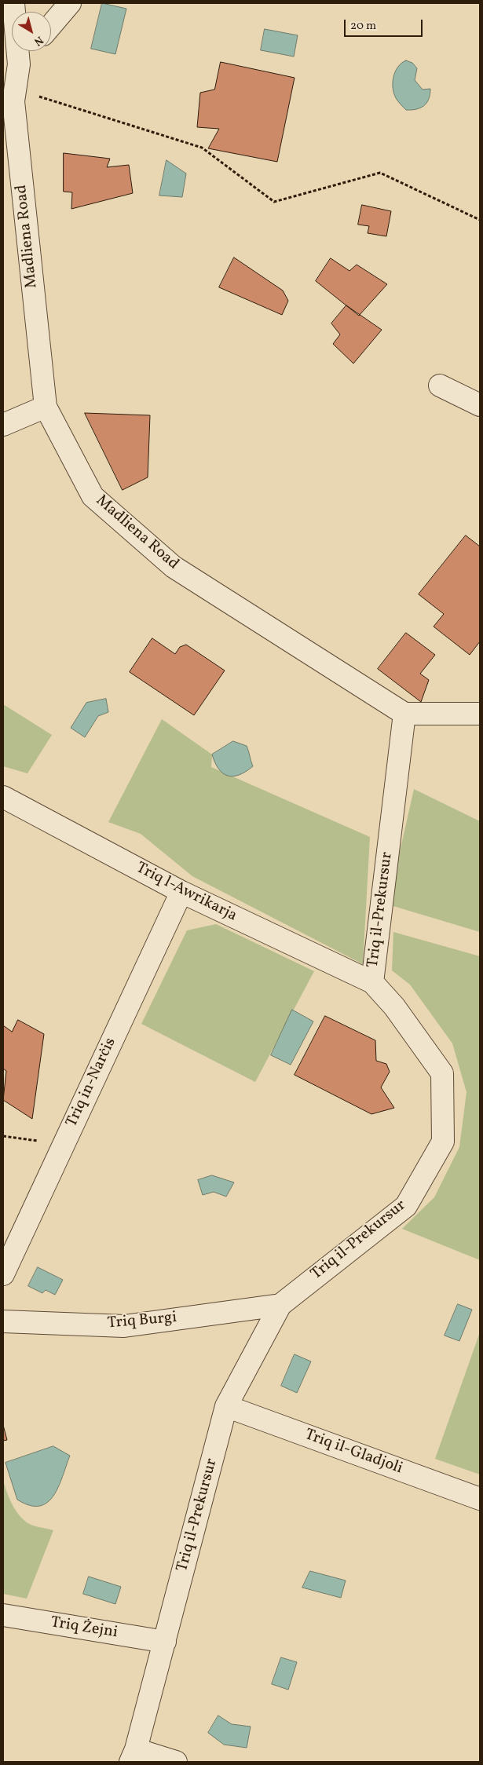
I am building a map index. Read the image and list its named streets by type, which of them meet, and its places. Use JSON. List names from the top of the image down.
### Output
{
  "streets": {
    "street": [
      "Madliena Road",
      "Triq l-Awrikarja",
      "Triq il-Prekursur",
      "Triq in-Narċis",
      "Triq Burgi",
      "Triq il-Gladjoli",
      "Triq Żejni"
    ]
  },
  "crossings": [
    ["Madliena Road", "Triq il-Prekursur"],
    ["Triq l-Awrikarja", "Triq il-Prekursur"],
    ["Triq l-Awrikarja", "Triq in-Narċis"],
    ["Triq il-Prekursur", "Triq Burgi"],
    ["Triq il-Prekursur", "Triq il-Gladjoli"],
    ["Triq il-Prekursur", "Triq Żejni"]
  ],
  "scale_bar": "20 m",
  "north": "bottom right"
}
